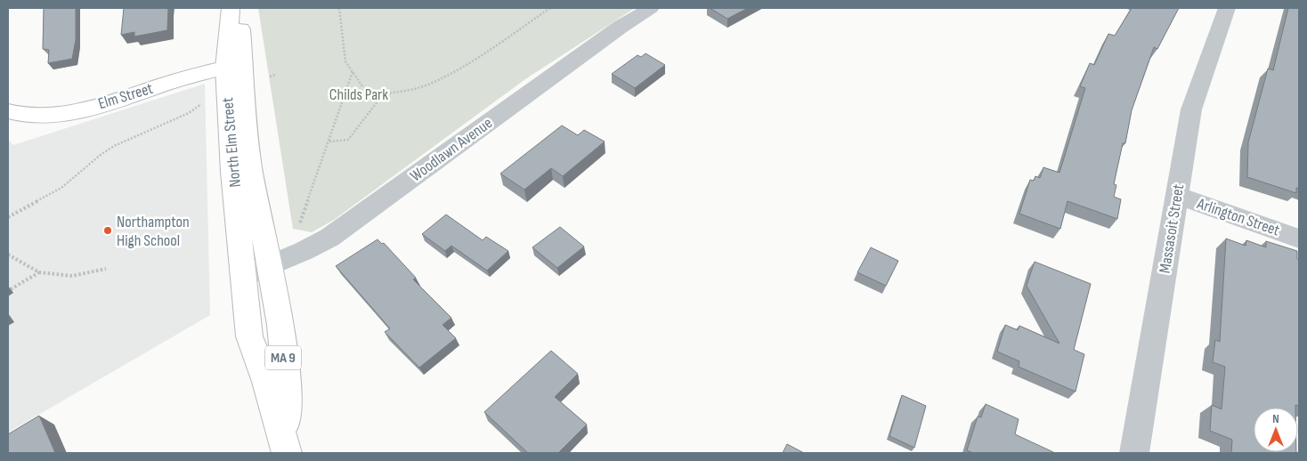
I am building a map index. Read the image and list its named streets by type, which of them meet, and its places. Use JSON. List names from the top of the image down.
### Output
{
  "streets": {
    "main road": ["Elm Street", "North Elm Street", "MA 9"],
    "street": ["Woodlawn Avenue", "Arlington Street", "Massasoit Street"]
  },
  "crossings": [
    ["Elm Street", "North Elm Street"],
    ["North Elm Street", "Woodlawn Avenue"],
    ["North Elm Street", "MA 9"],
    ["Woodlawn Avenue", "MA 9"],
    ["Arlington Street", "Massasoit Street"]
  ],
  "parks": ["Childs Park"],
  "places": ["Northampton High School"],
  "north": "top"
}
